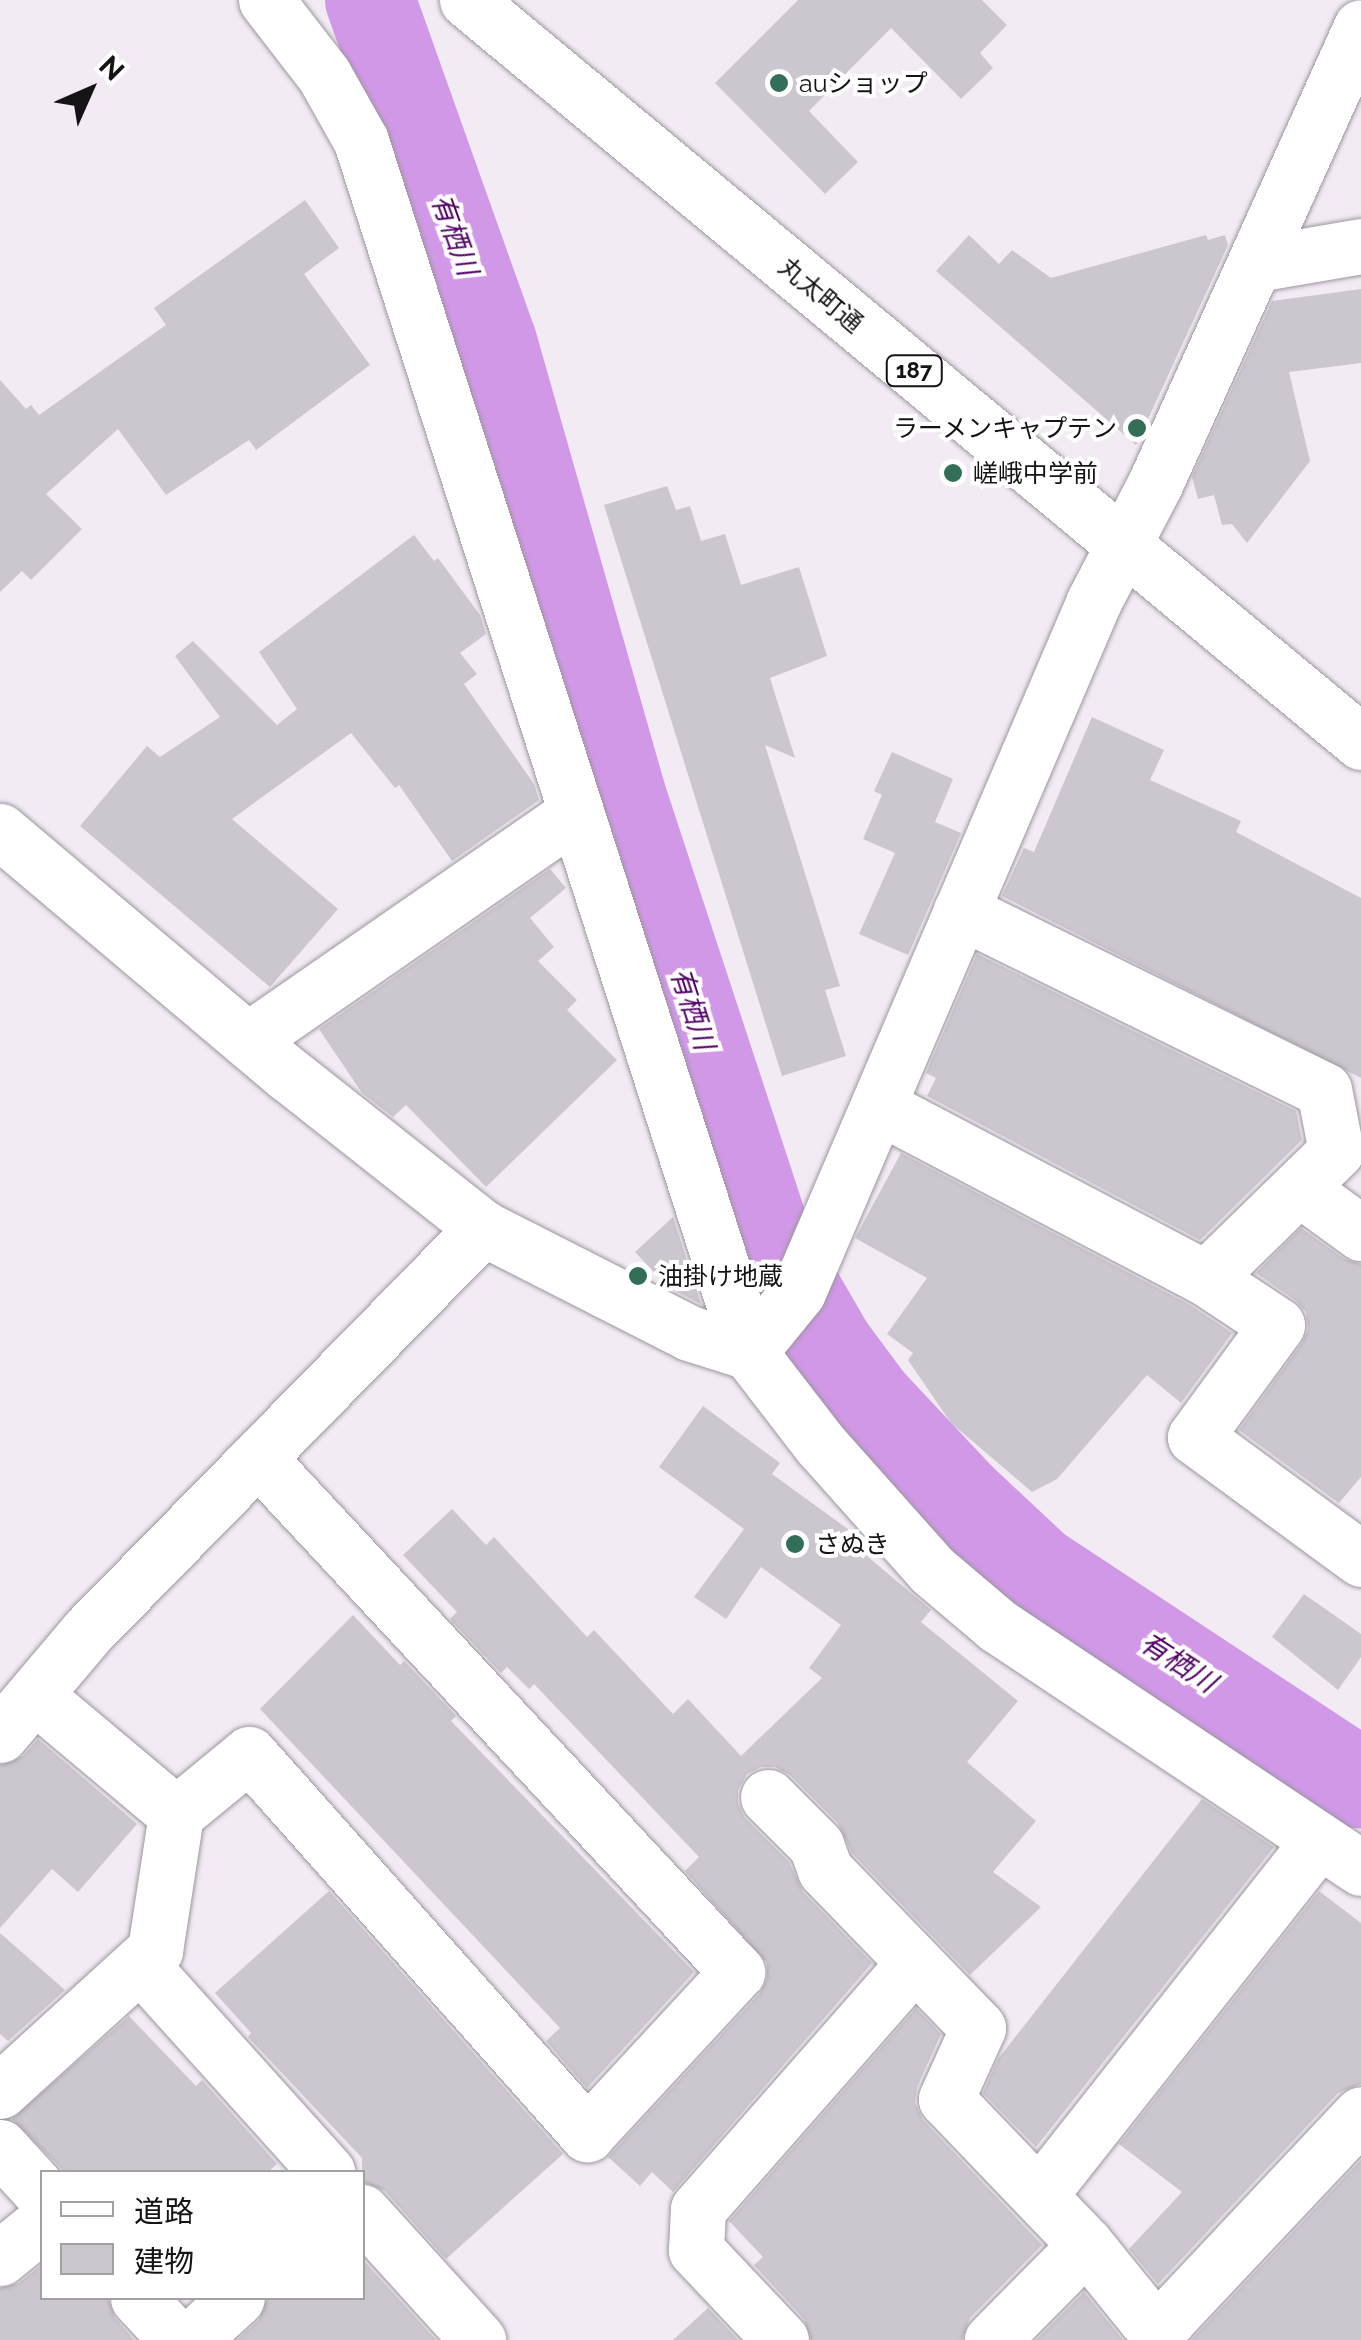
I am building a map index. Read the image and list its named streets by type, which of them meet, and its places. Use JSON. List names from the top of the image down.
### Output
{
  "streets": {
    "street": ["丸太町通", "187"]
  },
  "water": ["有栖川"],
  "places": [
    "auショップ",
    "ラーメンキャプテン",
    "嵯峨中学前",
    "油掛け地蔵",
    "さぬき"
  ],
  "legend": ["道路", "建物"],
  "north": "top right"
}
